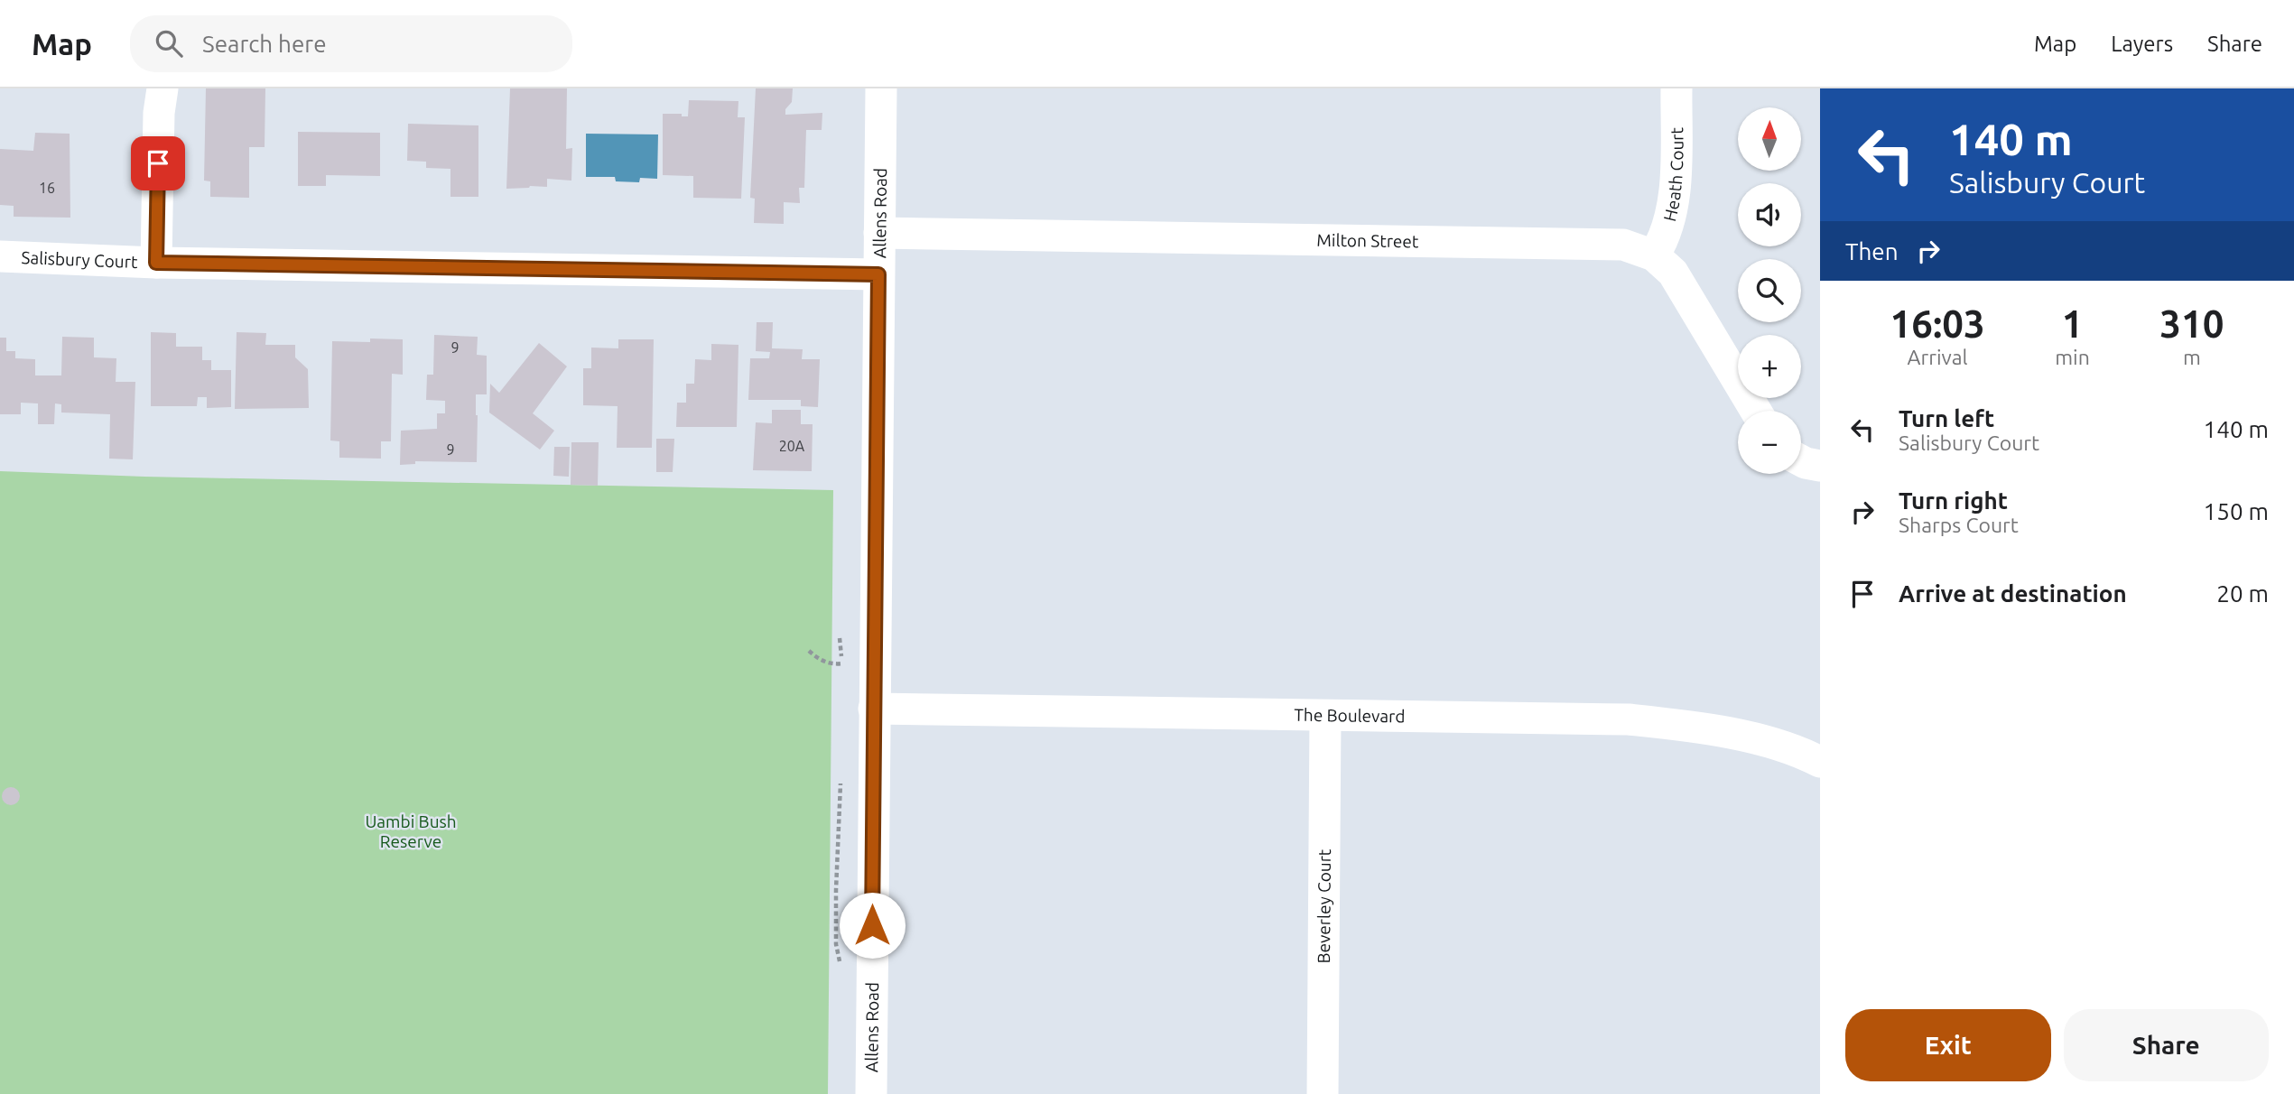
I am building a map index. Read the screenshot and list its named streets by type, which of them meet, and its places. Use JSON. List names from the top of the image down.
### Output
{
  "streets": {
    "street": [
      "Heath Court",
      "Allens Road",
      "Milton Street",
      "Salisbury Court",
      "The Boulevard",
      "Beverley Court"
    ]
  },
  "crossings": [
    ["Heath Court", "Milton Street"],
    ["Allens Road", "Milton Street"],
    ["Allens Road", "Salisbury Court"],
    ["Allens Road", "The Boulevard"],
    ["The Boulevard", "Beverley Court"]
  ],
  "parks": ["Uambi Bush Reserve"],
  "house_numbers": [
    "16",
    "9",
    "20A",
    "9"
  ],
  "north": "top",
  "page": {
    "header": "Map",
    "search": "Search here",
    "nav": ["Map", "Layers", "Share"],
    "turn": ["140 m", "Salisbury Court"],
    "map_buttons": ["+", "−"],
    "then": "Then",
    "eta": [
      "16:03",
      "Arrival",
      "1",
      "min",
      "310",
      "m"
    ],
    "list": [
      {
        "name": "Turn left",
        "note": "Salisbury Court",
        "value": "140 m"
      },
      {
        "name": "Turn right",
        "note": "Sharps Court",
        "value": "150 m"
      },
      {
        "name": "Arrive at destination",
        "value": "20 m"
      }
    ],
    "buttons": ["Exit", "Share"]
  }
}
